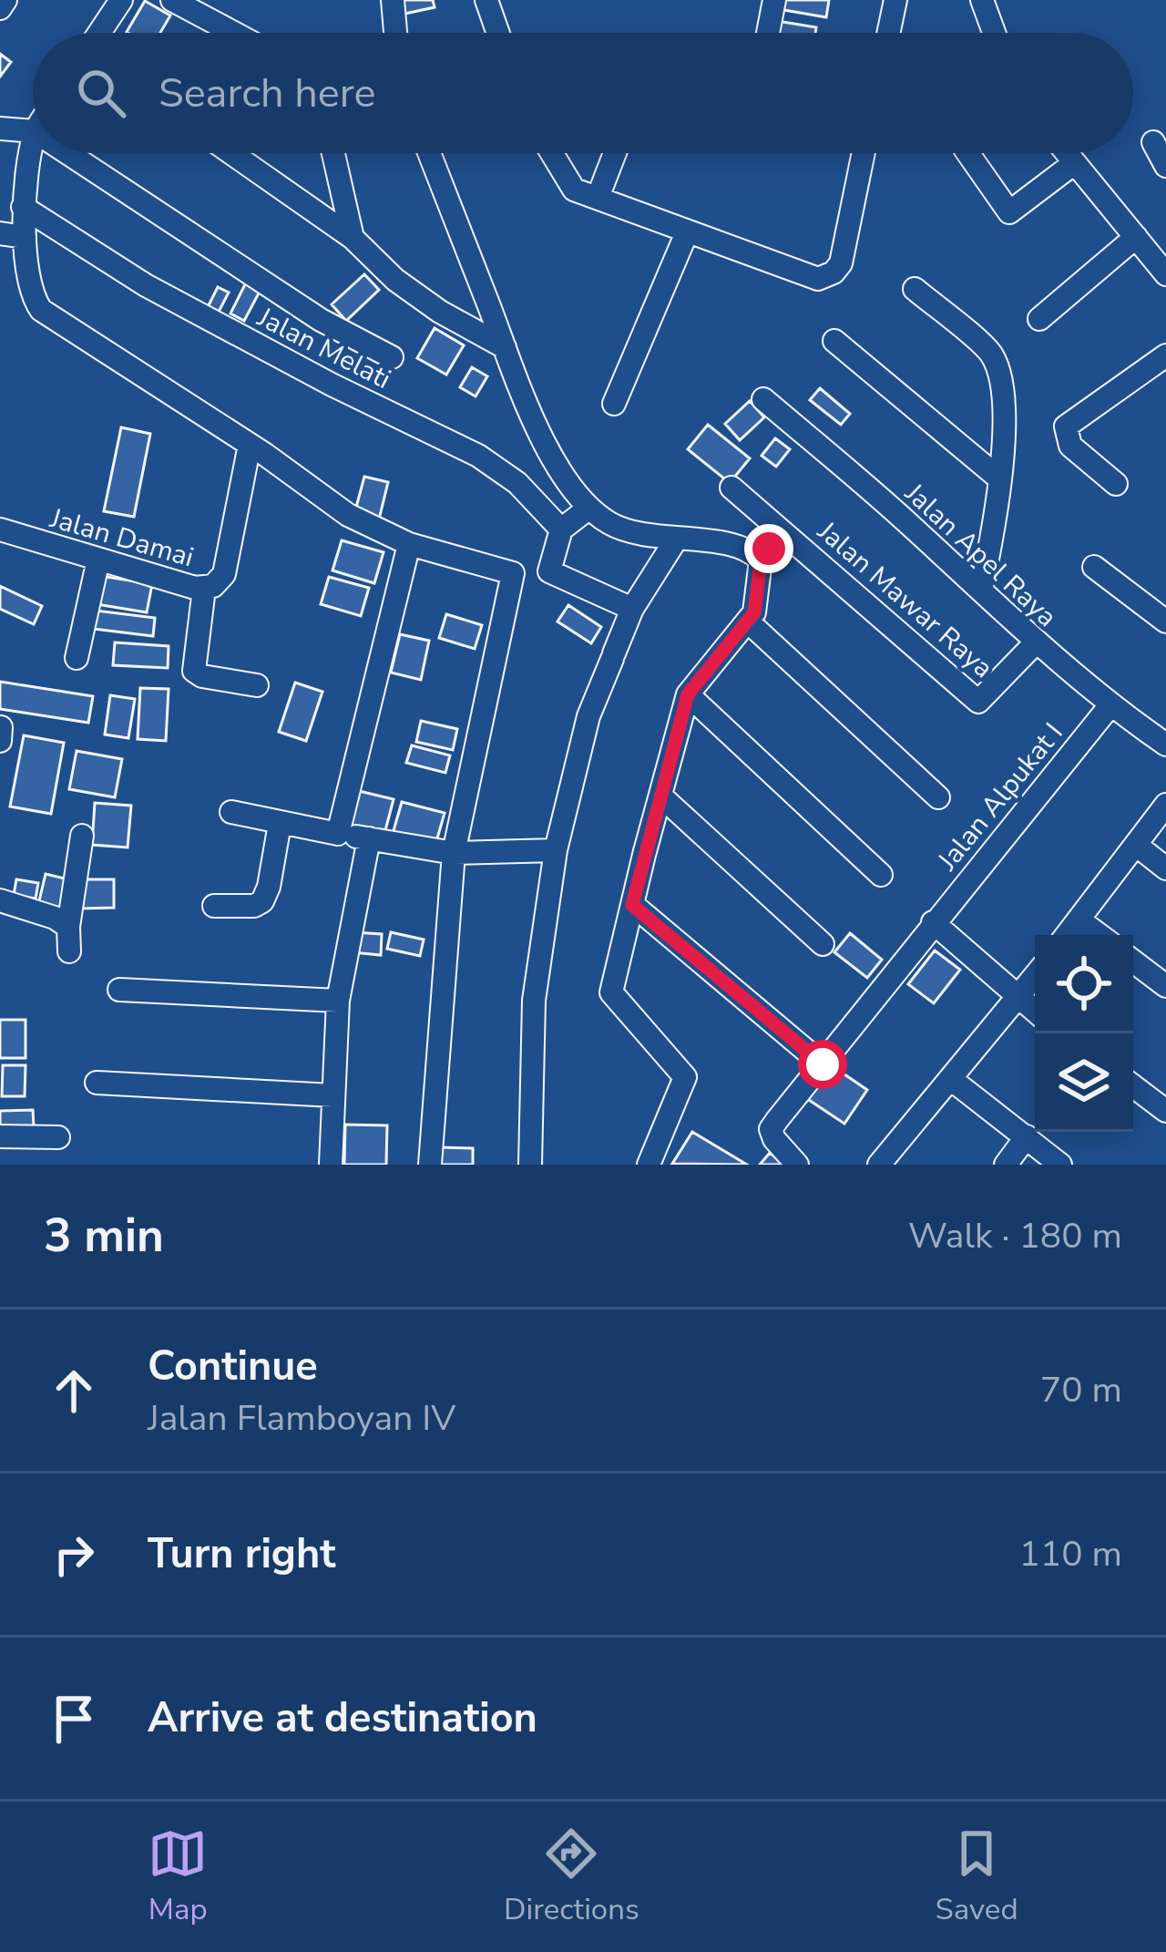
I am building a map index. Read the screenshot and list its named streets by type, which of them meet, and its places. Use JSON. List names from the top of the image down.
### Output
{
  "streets": {
    "street": [
      "Jalan Melati",
      "Jalan Damai",
      "Jalan Apel Raya",
      "Jalan Mawar Raya",
      "Jalan Alpukat I"
    ]
  },
  "crossings": [
    ["Jalan Apel Raya", "Jalan Mawar Raya"],
    ["Jalan Apel Raya", "Jalan Alpukat I"]
  ],
  "page": {
    "search": "Search here",
    "heading": ["3 min", "Walk · 180 m"],
    "list": [
      ["Continue", "Jalan Flamboyan IV", "70 m"],
      ["Turn right", "110 m"],
      "Arrive at destination"
    ],
    "nav": ["Map", "Directions", "Saved"]
  }
}
